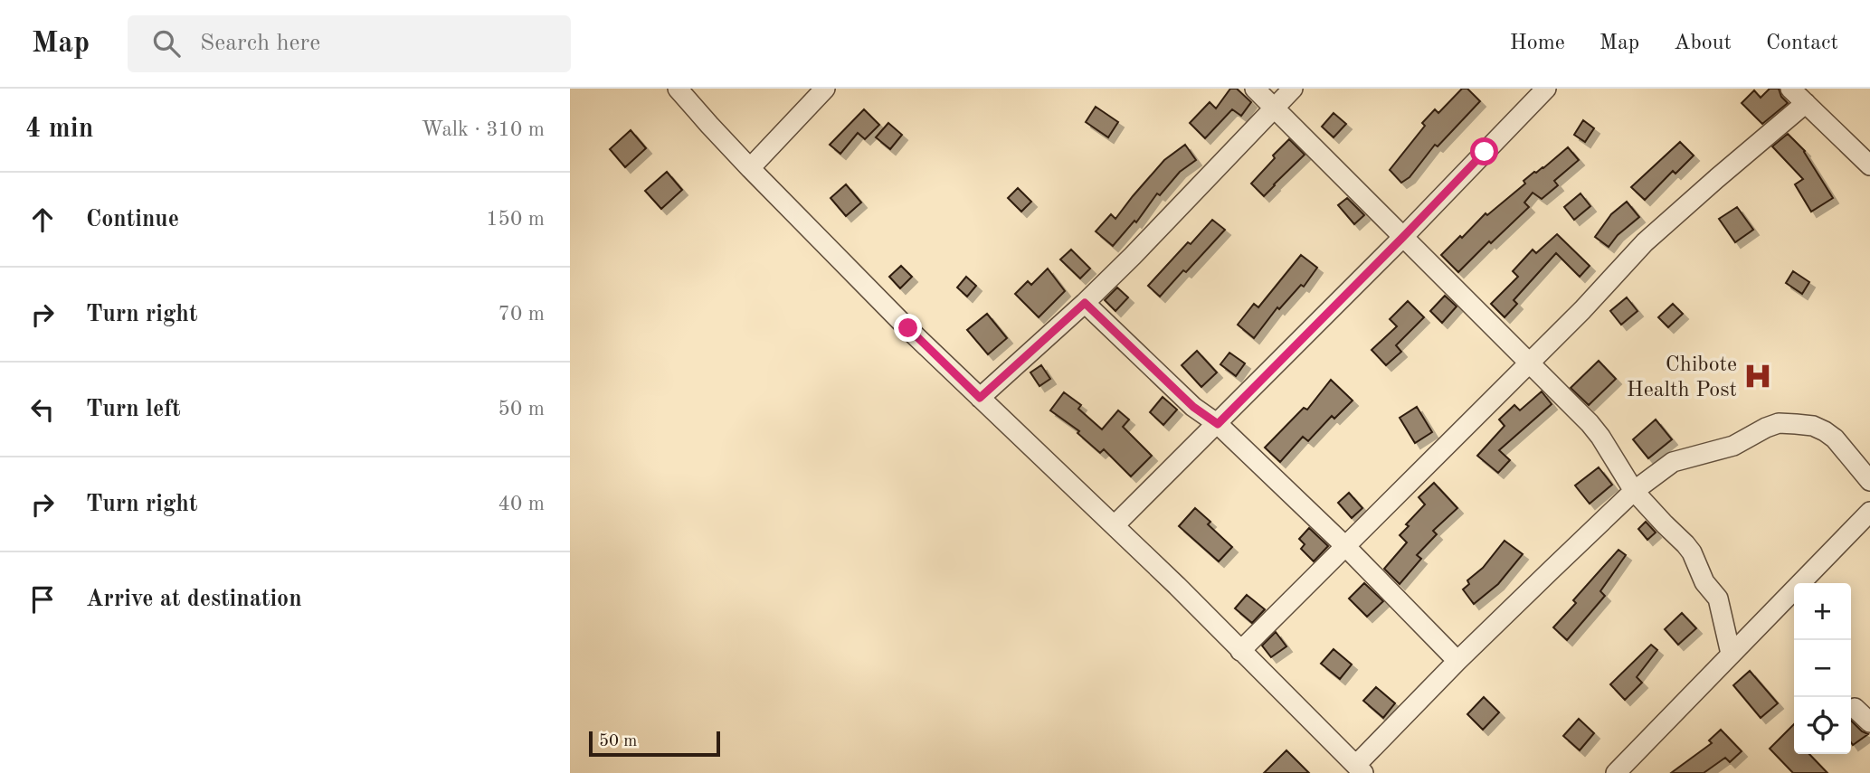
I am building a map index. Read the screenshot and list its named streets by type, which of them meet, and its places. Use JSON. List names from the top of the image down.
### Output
{
  "places": {
    "hospital": ["Chibote Health Post"]
  },
  "scale_bar": "50 m",
  "page": {
    "header": "Map",
    "search": "Search here",
    "nav": [
      "Home",
      "Map",
      "About",
      "Contact"
    ],
    "heading": ["4 min", "Walk · 310 m"],
    "list": [
      ["Continue", "150 m"],
      ["Turn right", "70 m"],
      ["Turn left", "50 m"],
      ["Turn right", "40 m"],
      "Arrive at destination"
    ],
    "map_buttons": ["+", "−"],
    "scale": "50 m"
  }
}
